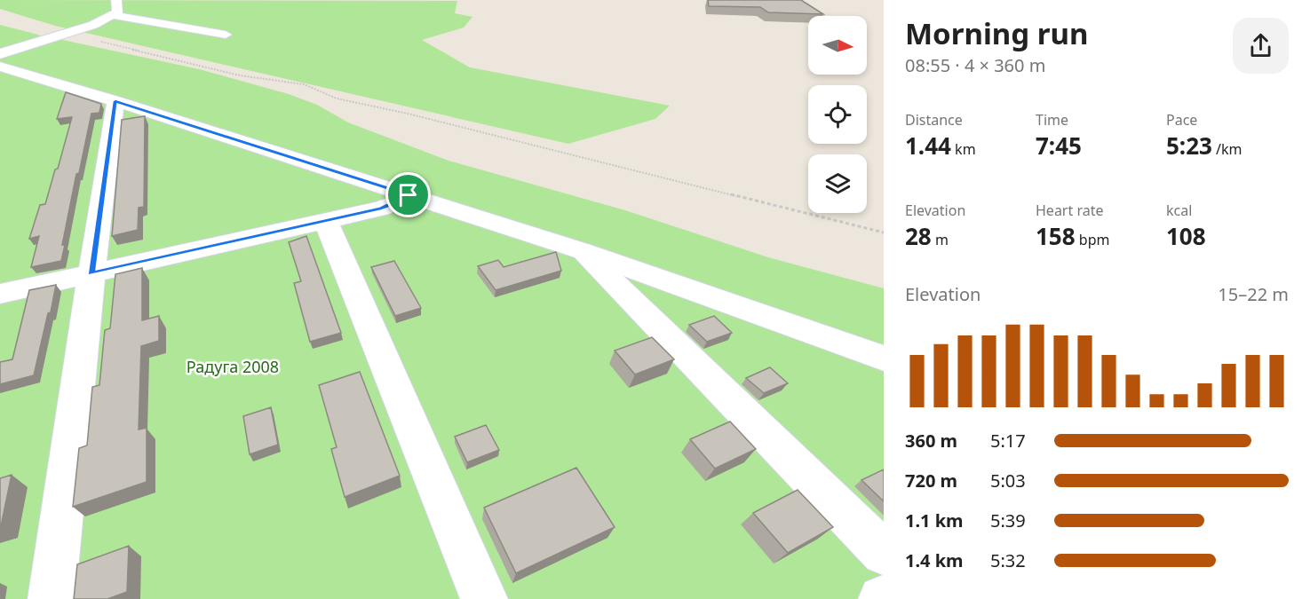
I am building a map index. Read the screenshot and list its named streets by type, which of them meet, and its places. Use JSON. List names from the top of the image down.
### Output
{
  "parks": ["Радуга 2008"],
  "north": "right",
  "page": {
    "heading": ["Morning run", "08:55 · 4 × 360 m"],
    "stats": [
      ["Distance", "1.44 km"],
      ["Time", "7:45"],
      ["Pace", "5:23 /km"],
      ["Elevation", "28 m"],
      ["Heart rate", "158 bpm"],
      ["kcal", "108"]
    ],
    "chart": ["Elevation", "15–22 m"],
    "list": [
      {
        "name": "360 m",
        "note": "5:17"
      },
      {
        "name": "720 m",
        "note": "5:03"
      },
      {
        "name": "1.1 km",
        "note": "5:39"
      },
      {
        "name": "1.4 km",
        "note": "5:32"
      }
    ]
  }
}
